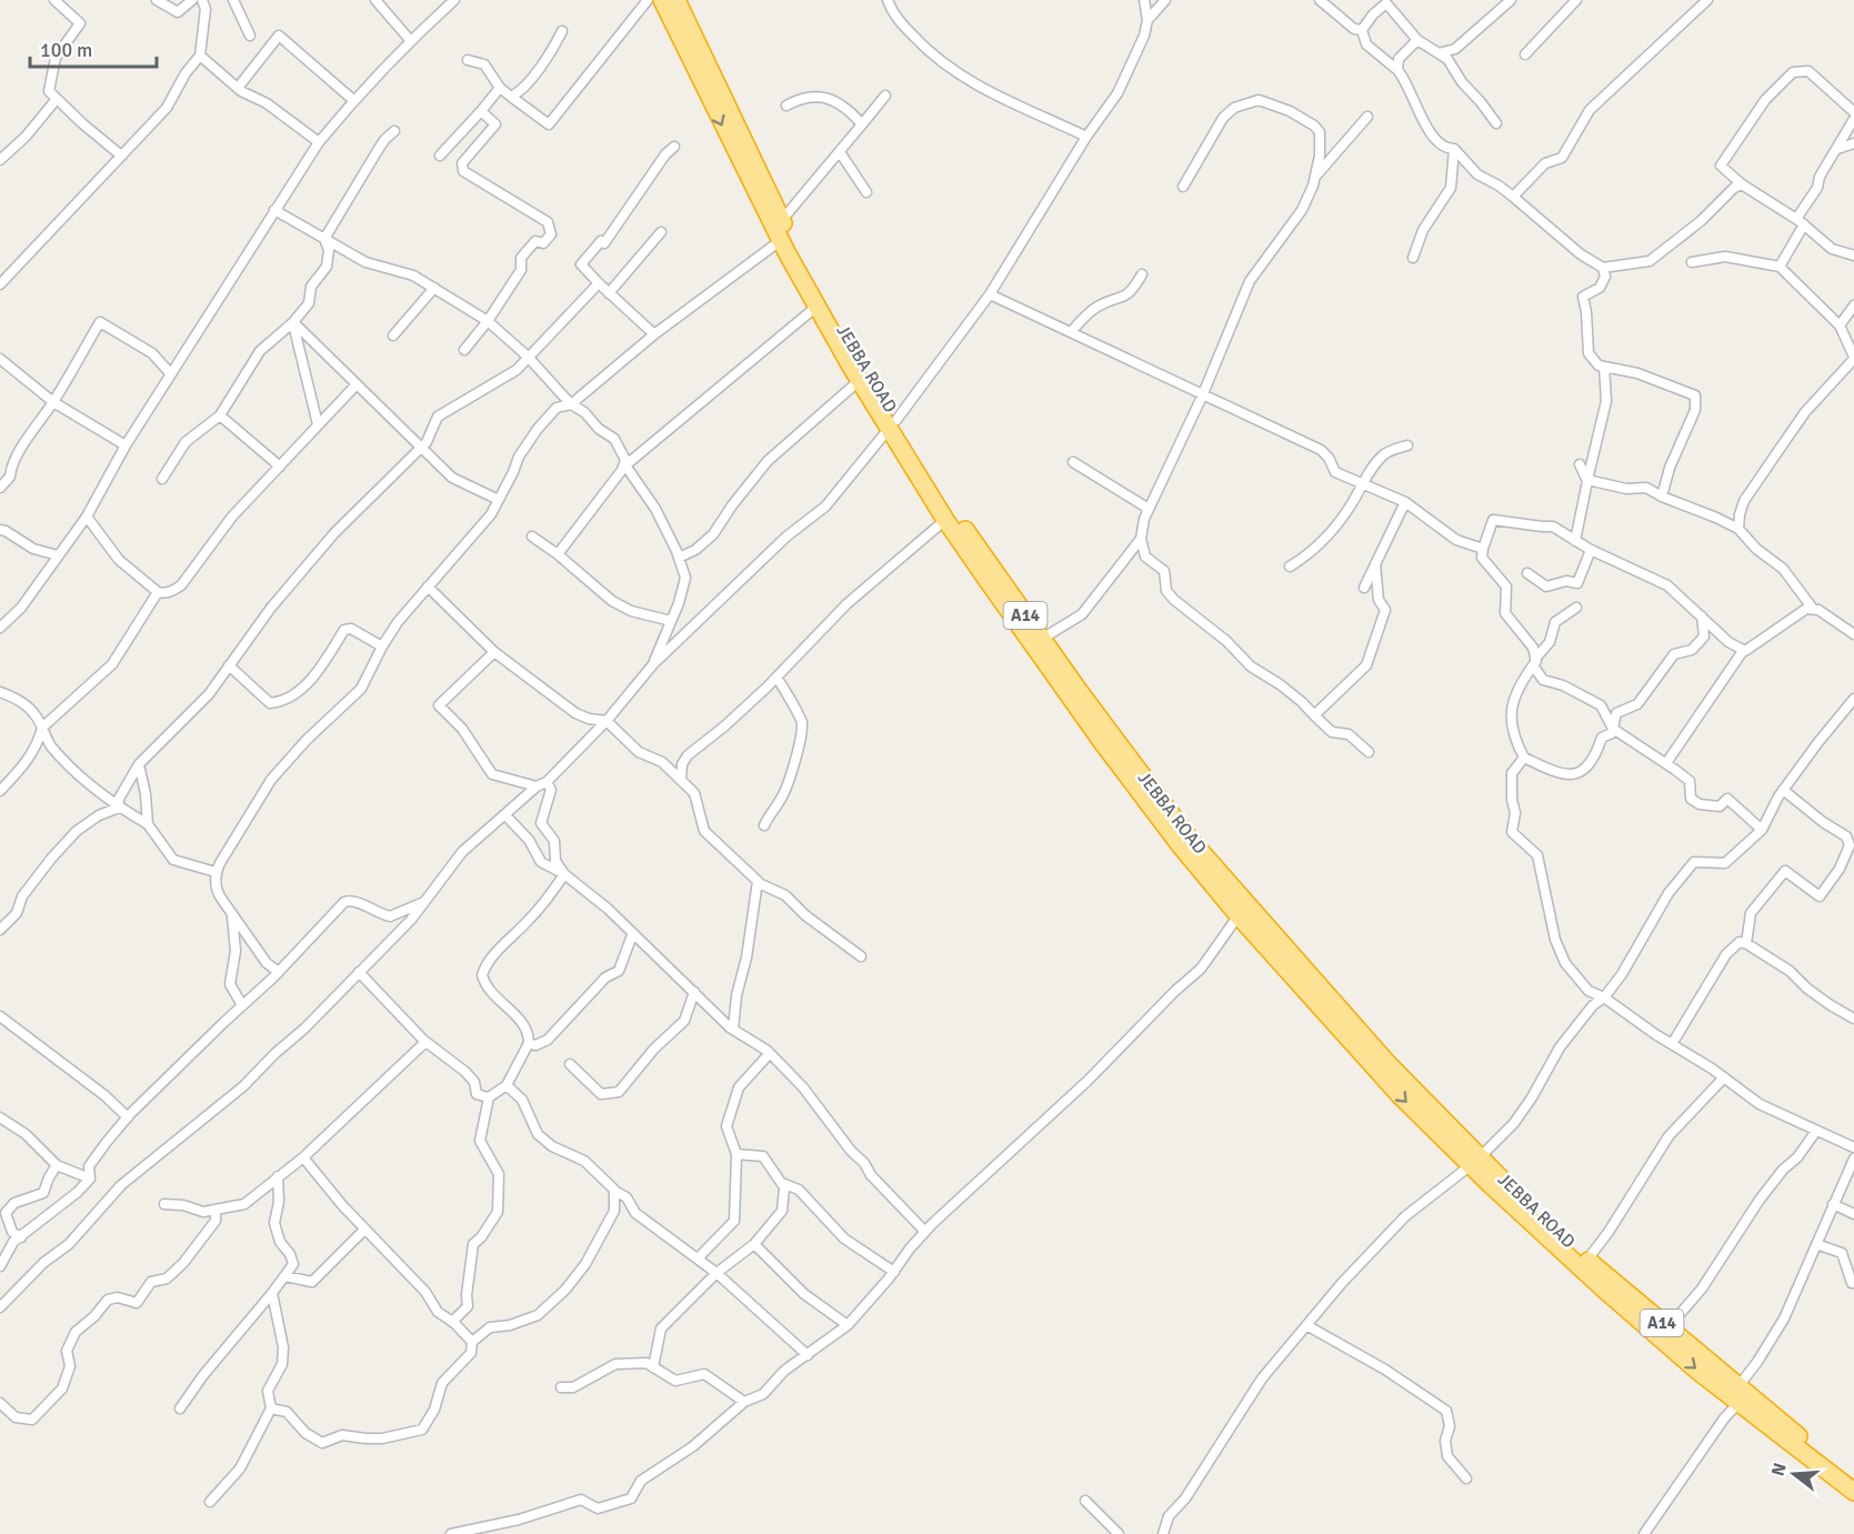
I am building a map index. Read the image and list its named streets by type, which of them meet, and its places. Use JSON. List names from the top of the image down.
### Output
{
  "streets": {
    "highway": ["JEBBA ROAD", "A14"]
  },
  "scale_bar": "100 m",
  "north": "left"
}
